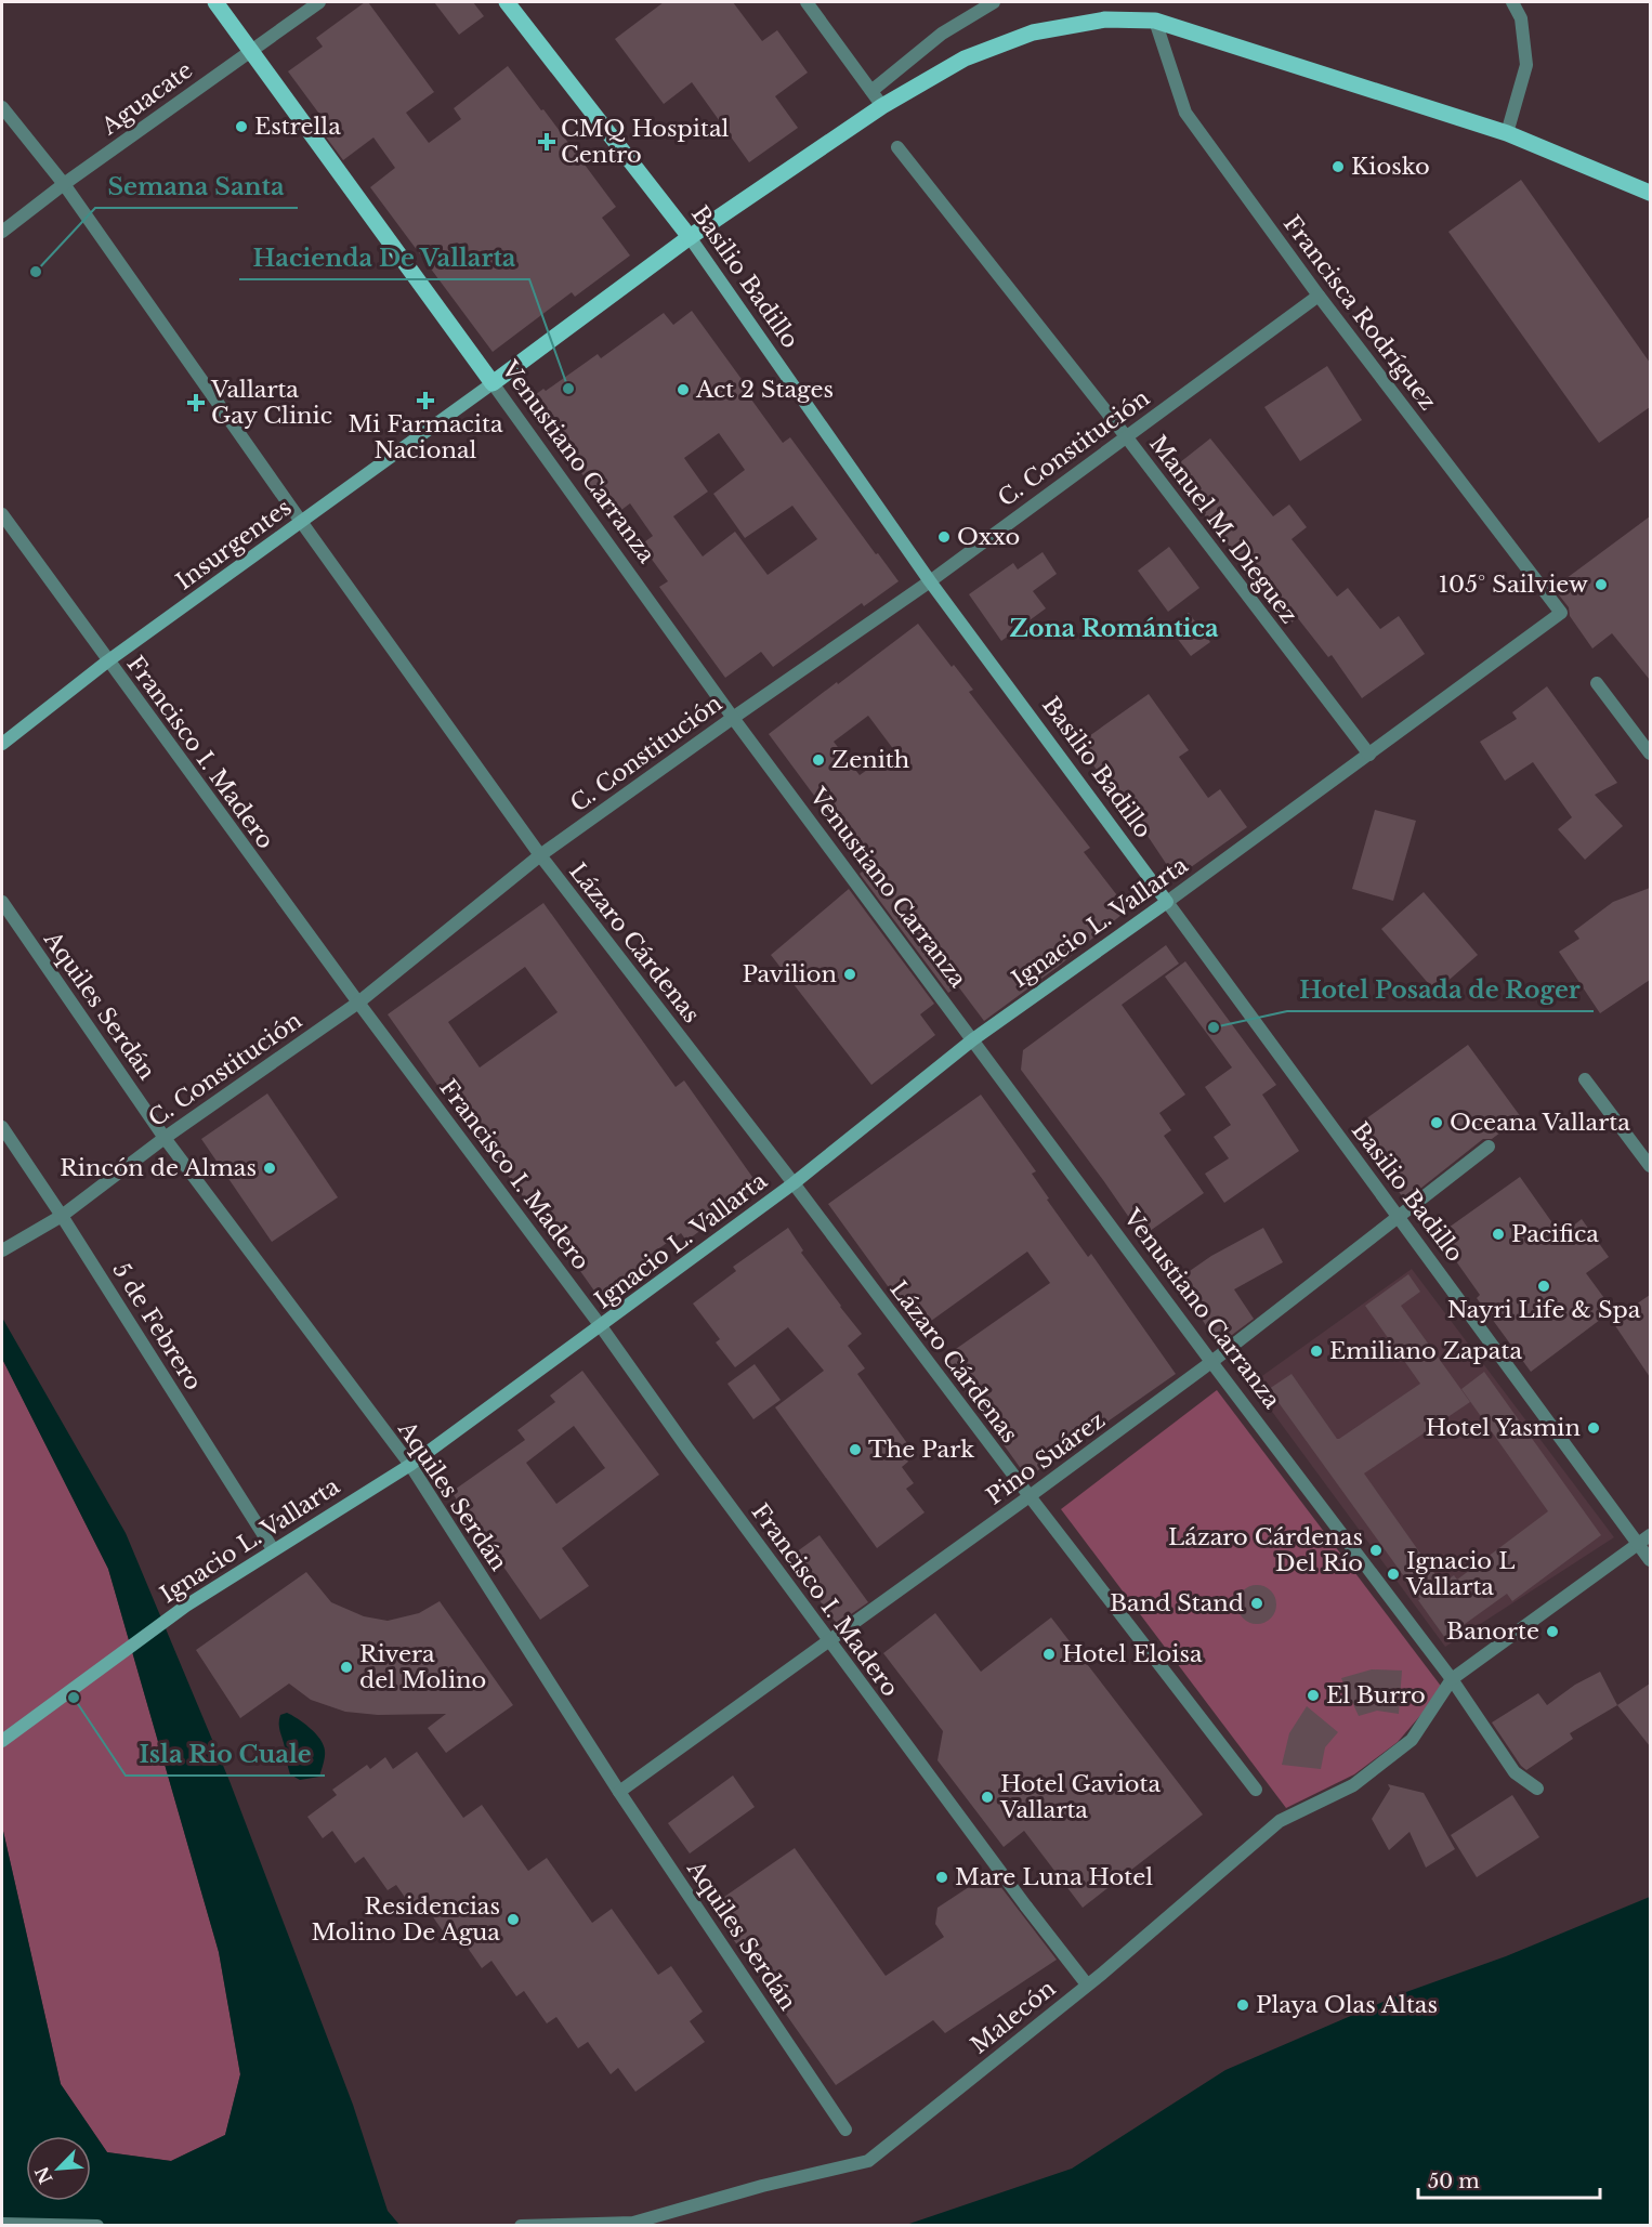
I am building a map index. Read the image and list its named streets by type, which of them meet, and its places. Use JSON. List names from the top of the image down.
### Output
{
  "streets": {
    "main road": [
      "Basilio Badillo",
      "Venustiano Carranza",
      "Insurgentes",
      "Ignacio L. Vallarta"
    ],
    "street": [
      "Aguacate",
      "Francisca Rodríguez",
      "C. Constitución",
      "Manuel M. Dieguez",
      "Francisco I. Madero",
      "Lázaro Cárdenas",
      "Aquiles Serdán",
      "5 de Febrero",
      "Pino Suárez",
      "Malecón"
    ]
  },
  "crossings": [
    ["Aguacate", "Venustiano Carranza"],
    ["Aguacate", "Lázaro Cárdenas"],
    ["Basilio Badillo", "C. Constitución"],
    ["Basilio Badillo", "Ignacio L. Vallarta"],
    ["Basilio Badillo", "Pino Suárez"],
    ["Francisca Rodríguez", "C. Constitución"],
    ["Francisca Rodríguez", "Ignacio L. Vallarta"],
    ["C. Constitución", "Venustiano Carranza"],
    ["C. Constitución", "Manuel M. Dieguez"],
    ["C. Constitución", "Francisco I. Madero"],
    ["C. Constitución", "Lázaro Cárdenas"],
    ["C. Constitución", "Aquiles Serdán"],
    ["C. Constitución", "5 de Febrero"],
    ["Venustiano Carranza", "Insurgentes"],
    ["Venustiano Carranza", "Ignacio L. Vallarta"],
    ["Venustiano Carranza", "Pino Suárez"],
    ["Venustiano Carranza", "Malecón"],
    ["Manuel M. Dieguez", "Ignacio L. Vallarta"],
    ["Insurgentes", "Francisco I. Madero"],
    ["Insurgentes", "Lázaro Cárdenas"],
    ["Francisco I. Madero", "Ignacio L. Vallarta"],
    ["Francisco I. Madero", "Pino Suárez"],
    ["Francisco I. Madero", "Malecón"],
    ["Ignacio L. Vallarta", "Lázaro Cárdenas"],
    ["Ignacio L. Vallarta", "Aquiles Serdán"],
    ["Ignacio L. Vallarta", "5 de Febrero"],
    ["Lázaro Cárdenas", "Pino Suárez"],
    ["Aquiles Serdán", "Pino Suárez"]
  ],
  "districts": ["Zona Romántica"],
  "places": {
    "other": [
      "Estrella",
      "Kiosko",
      "Semana Santa",
      "Hacienda De Vallarta",
      "Act 2 Stages",
      "Oxxo",
      "105° Sailview",
      "Zenith",
      "Pavilion",
      "Hotel Posada de Roger",
      "Oceana Vallarta",
      "Rincón de Almas",
      "Pacifica",
      "Nayri Life & Spa",
      "Emiliano Zapata",
      "Hotel Yasmin",
      "The Park",
      "Lázaro Cárdenas Del Río",
      "Ignacio L Vallarta",
      "Band Stand",
      "Banorte",
      "Hotel Eloisa",
      "Rivera del Molino",
      "El Burro",
      "Isla Rio Cuale",
      "Hotel Gaviota Vallarta",
      "Mare Luna Hotel",
      "Residencias Molino De Agua",
      "Playa Olas Altas"
    ],
    "health": ["CMQ Hospital Centro", "Mi Farmacita Nacional", "Vallarta Gay Clinic"]
  },
  "scale_bar": "50 m",
  "north": "bottom left"
}
